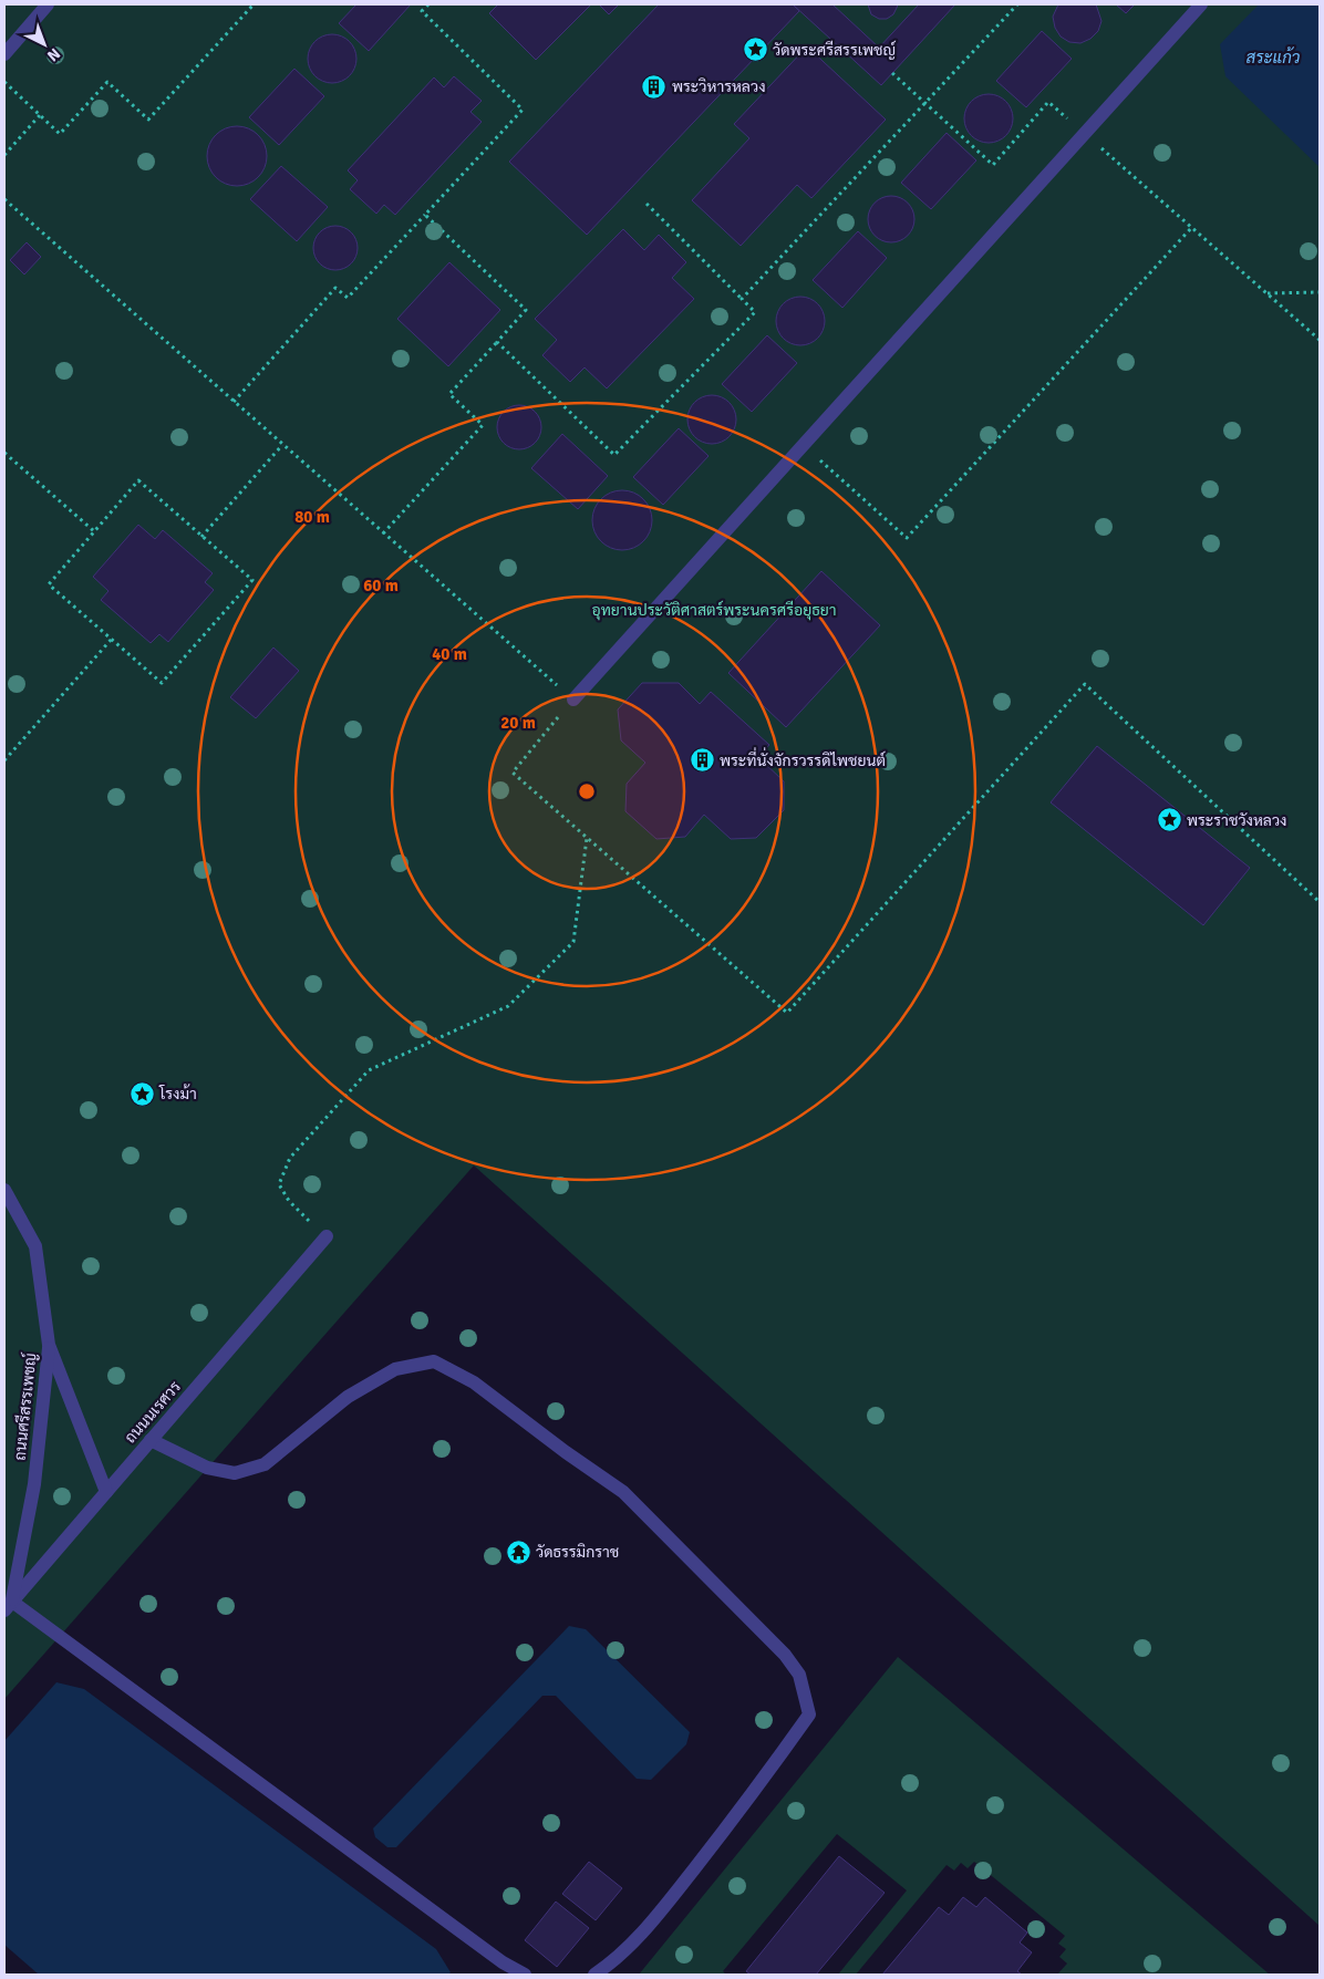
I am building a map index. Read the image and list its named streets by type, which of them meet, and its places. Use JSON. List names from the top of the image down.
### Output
{
  "streets": {
    "street": ["ถนนศรีสรรเพชญ์", "ถนนนเรศวร"]
  },
  "crossings": [
    ["ถนนศรีสรรเพชญ์", "ถนนนเรศวร"]
  ],
  "water": ["สระแก้ว"],
  "parks": ["อุทยานประวัติศาสตร์พระนครศรีอยุธยา"],
  "places": {
    "place": ["วัดพระศรีสรรเพชญ์", "พระราชวังหลวง", "โรงม้า"],
    "building": ["พระวิหารหลวง", "พระที่นั่งจักรวรรดิไพชยนต์"],
    "temple": ["วัดธรรมิกราช"]
  },
  "north": "bottom right",
  "rings": [
    "80 m",
    "60 m",
    "40 m",
    "20 m"
  ]
}
